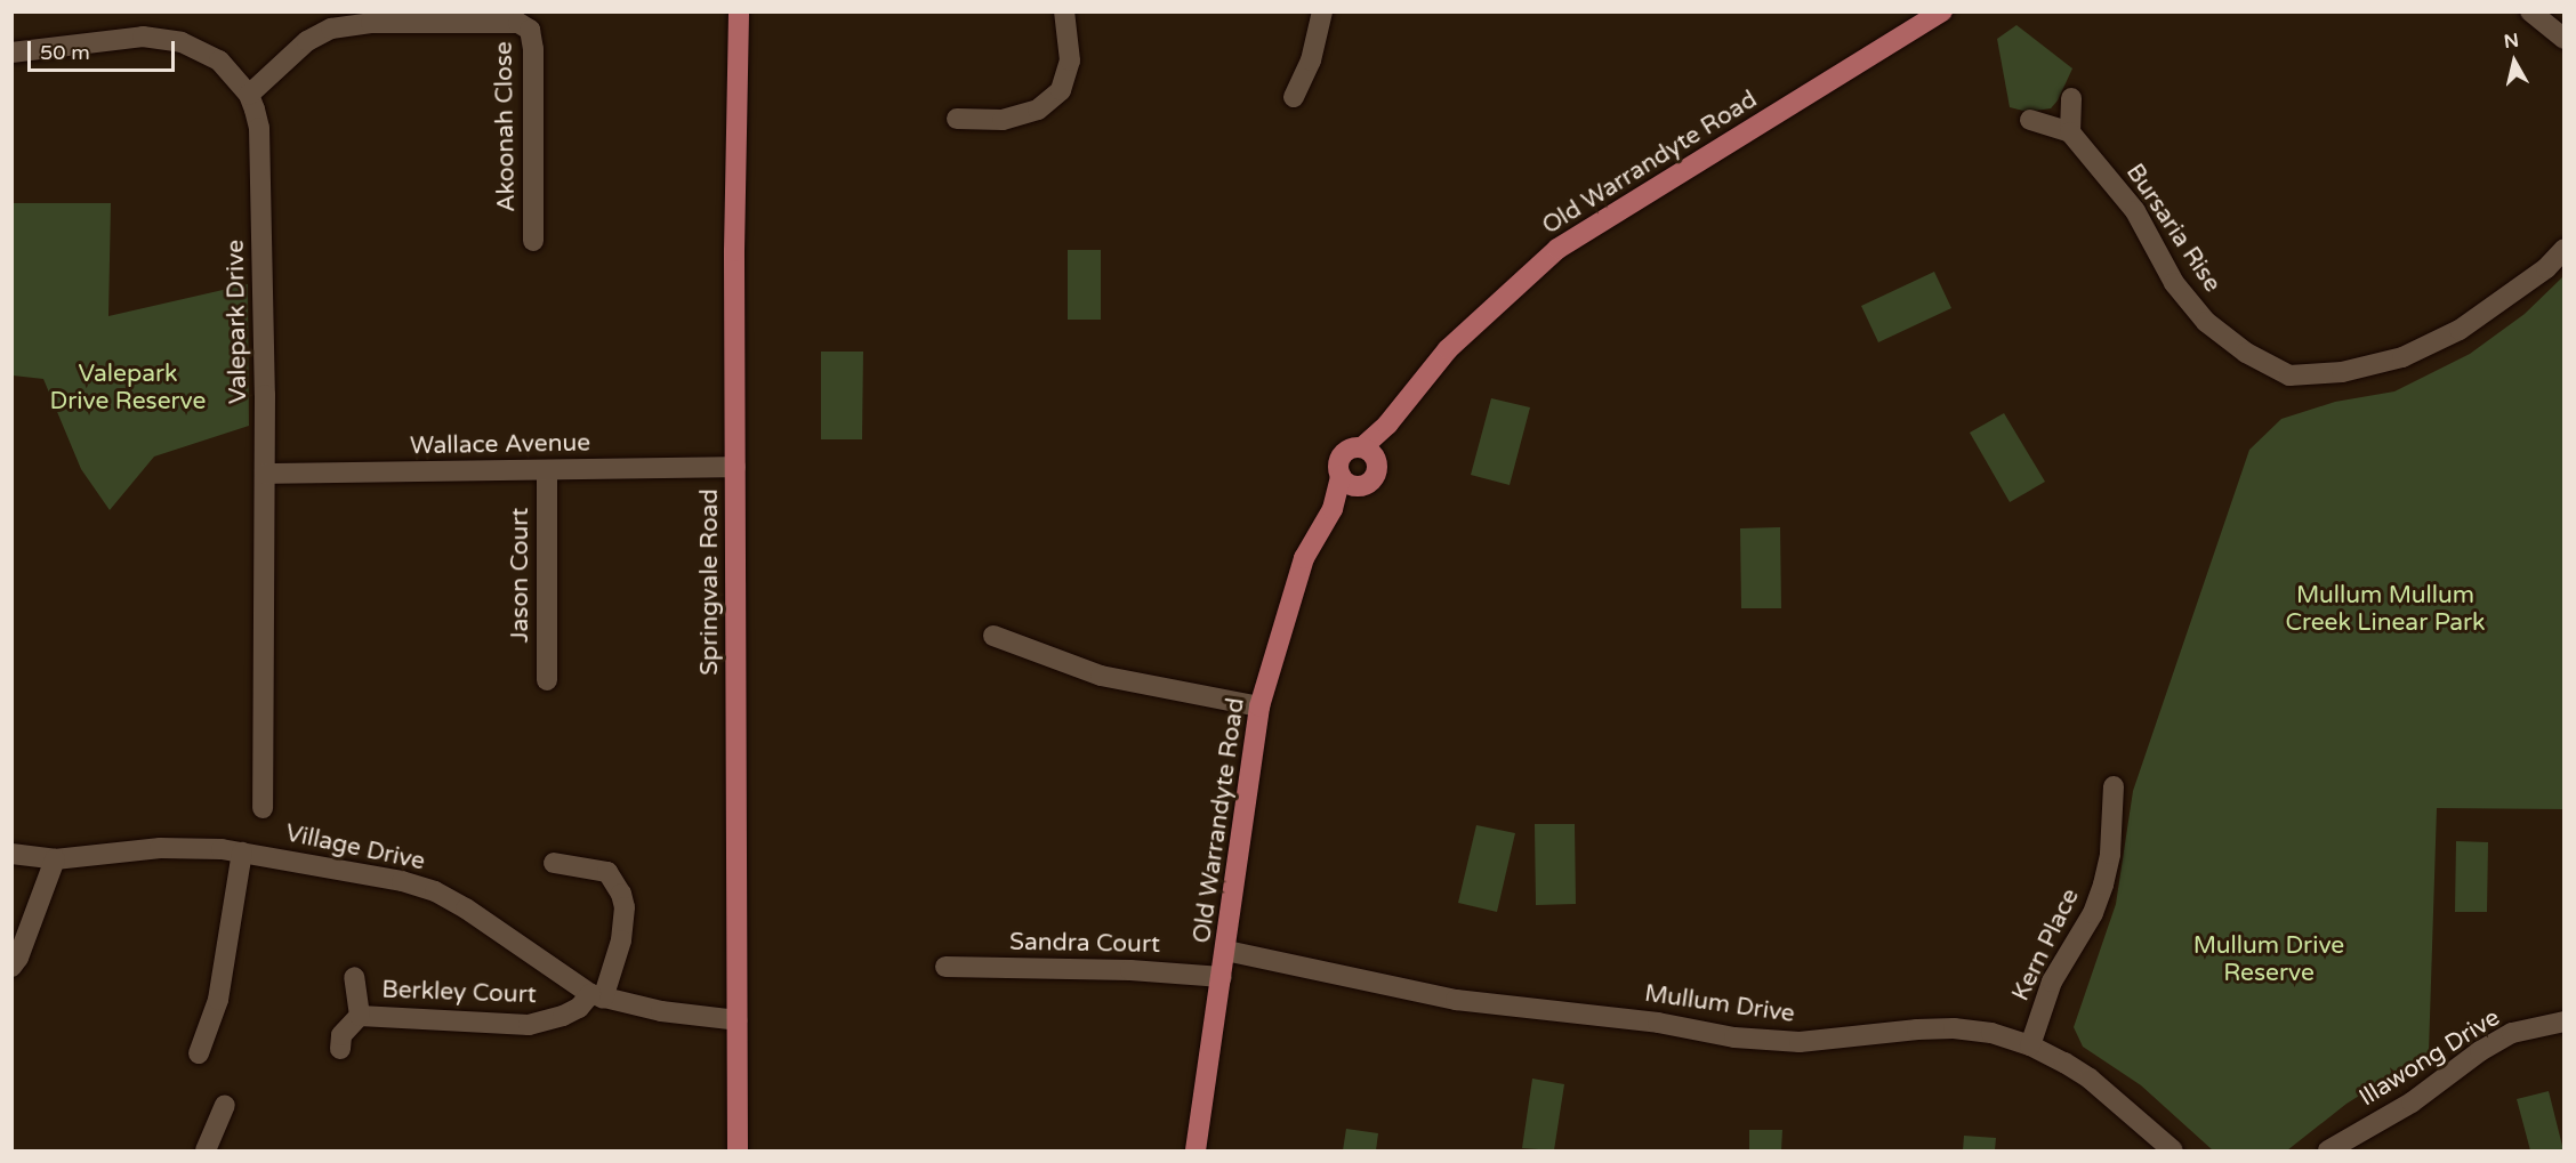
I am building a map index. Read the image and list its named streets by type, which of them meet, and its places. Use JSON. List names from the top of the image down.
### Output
{
  "streets": {
    "main road": ["Old Warrandyte Road", "Springvale Road"],
    "street": [
      "Akoonah Close",
      "Bursaria Rise",
      "Valepark Drive",
      "Wallace Avenue",
      "Jason Court",
      "Village Drive",
      "Sandra Court",
      "Kern Place",
      "Berkley Court",
      "Mullum Drive",
      "Illawong Drive"
    ]
  },
  "crossings": [
    ["Akoonah Close", "Valepark Drive"],
    ["Old Warrandyte Road", "Sandra Court"],
    ["Old Warrandyte Road", "Mullum Drive"],
    ["Valepark Drive", "Wallace Avenue"],
    ["Wallace Avenue", "Jason Court"],
    ["Wallace Avenue", "Springvale Road"],
    ["Springvale Road", "Village Drive"],
    ["Village Drive", "Berkley Court"],
    ["Kern Place", "Mullum Drive"]
  ],
  "parks": ["Valepark Drive Reserve", "Mullum Mullum Creek Linear Park", "Mullum Drive Reserve"],
  "scale_bar": "50 m",
  "north": "top"
}
